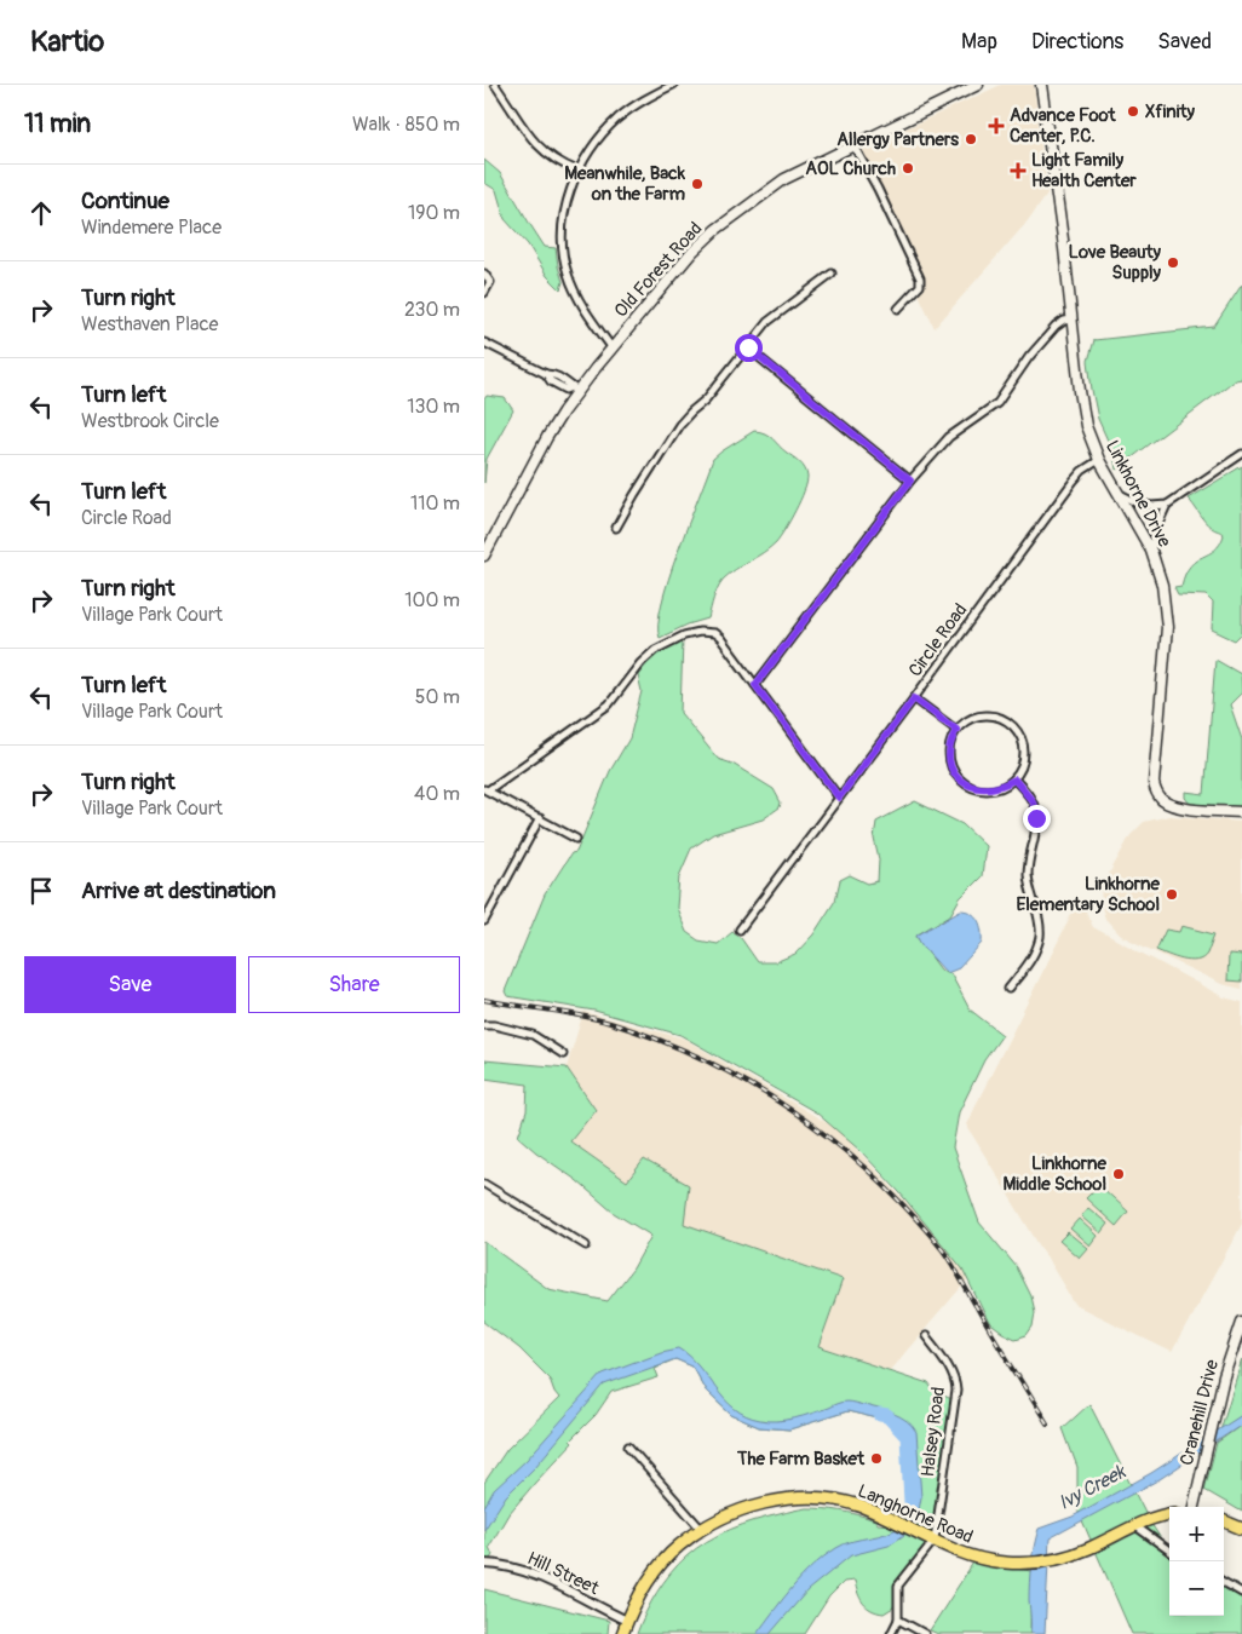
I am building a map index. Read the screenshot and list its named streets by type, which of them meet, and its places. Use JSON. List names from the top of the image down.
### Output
{
  "streets": {
    "main road": [
      "Old Forest Road",
      "Linkhorne Drive",
      "Cranehill Drive",
      "Langhorne Road"
    ],
    "street": ["Circle Road", "Halsey Road", "Hill Street"]
  },
  "crossings": [
    ["Linkhorne Drive", "Circle Road"],
    ["Halsey Road", "Langhorne Road"],
    ["Langhorne Road", "Hill Street"]
  ],
  "water": ["Ivy Creek"],
  "places": {
    "other": [
      "Xfinity",
      "Allergy Partners",
      "AOL Church",
      "Meanwhile, Back on the Farm",
      "Love Beauty Supply",
      "Linkhorne Elementary School",
      "Linkhorne Middle School",
      "The Farm Basket"
    ],
    "health": ["Advance Foot Center, P.C.", "Light Family Health Center"]
  },
  "page": {
    "header": "Kartio",
    "nav": ["Map", "Directions", "Saved"],
    "heading": ["11 min", "Walk · 850 m"],
    "list": [
      ["Continue", "Windemere Place", "190 m"],
      ["Turn right", "Westhaven Place", "230 m"],
      ["Turn left", "Westbrook Circle", "130 m"],
      ["Turn left", "Circle Road", "110 m"],
      ["Turn right", "Village Park Court", "100 m"],
      ["Turn left", "Village Park Court", "50 m"],
      ["Turn right", "Village Park Court", "40 m"],
      "Arrive at destination"
    ],
    "buttons": ["Save", "Share"],
    "map_buttons": ["+", "−"]
  }
}
